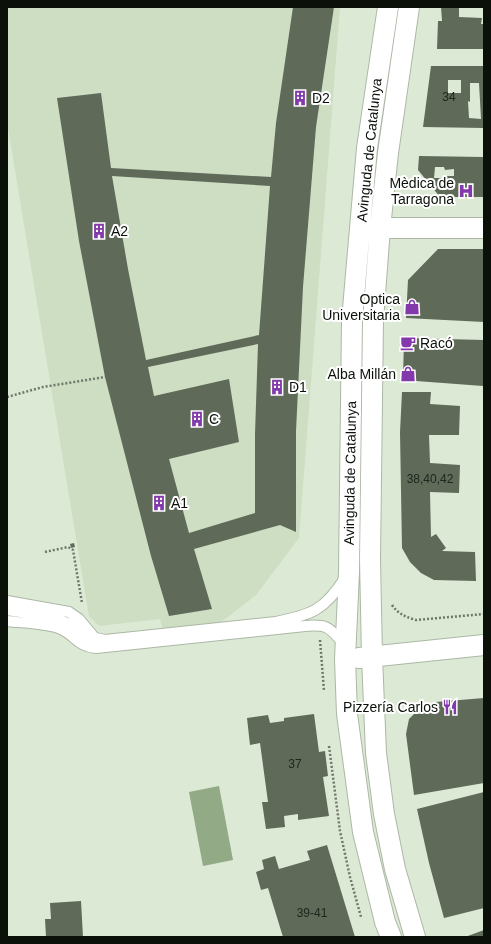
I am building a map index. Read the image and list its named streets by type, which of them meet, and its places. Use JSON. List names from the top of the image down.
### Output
{
  "streets": {
    "street": ["Avinguda de Catalunya"]
  },
  "places": {
    "building": [
      "D2",
      "A2",
      "D1",
      "C",
      "A1"
    ],
    "hospital": ["Mèdica de Tarragona"],
    "shop": ["Optica Universitaria", "Alba Millán"],
    "cafe": ["Racó"],
    "restaurant": ["Pizzería Carlos"]
  },
  "house_numbers": [
    "34",
    "38,40,42",
    "37",
    "39-41"
  ]
}
